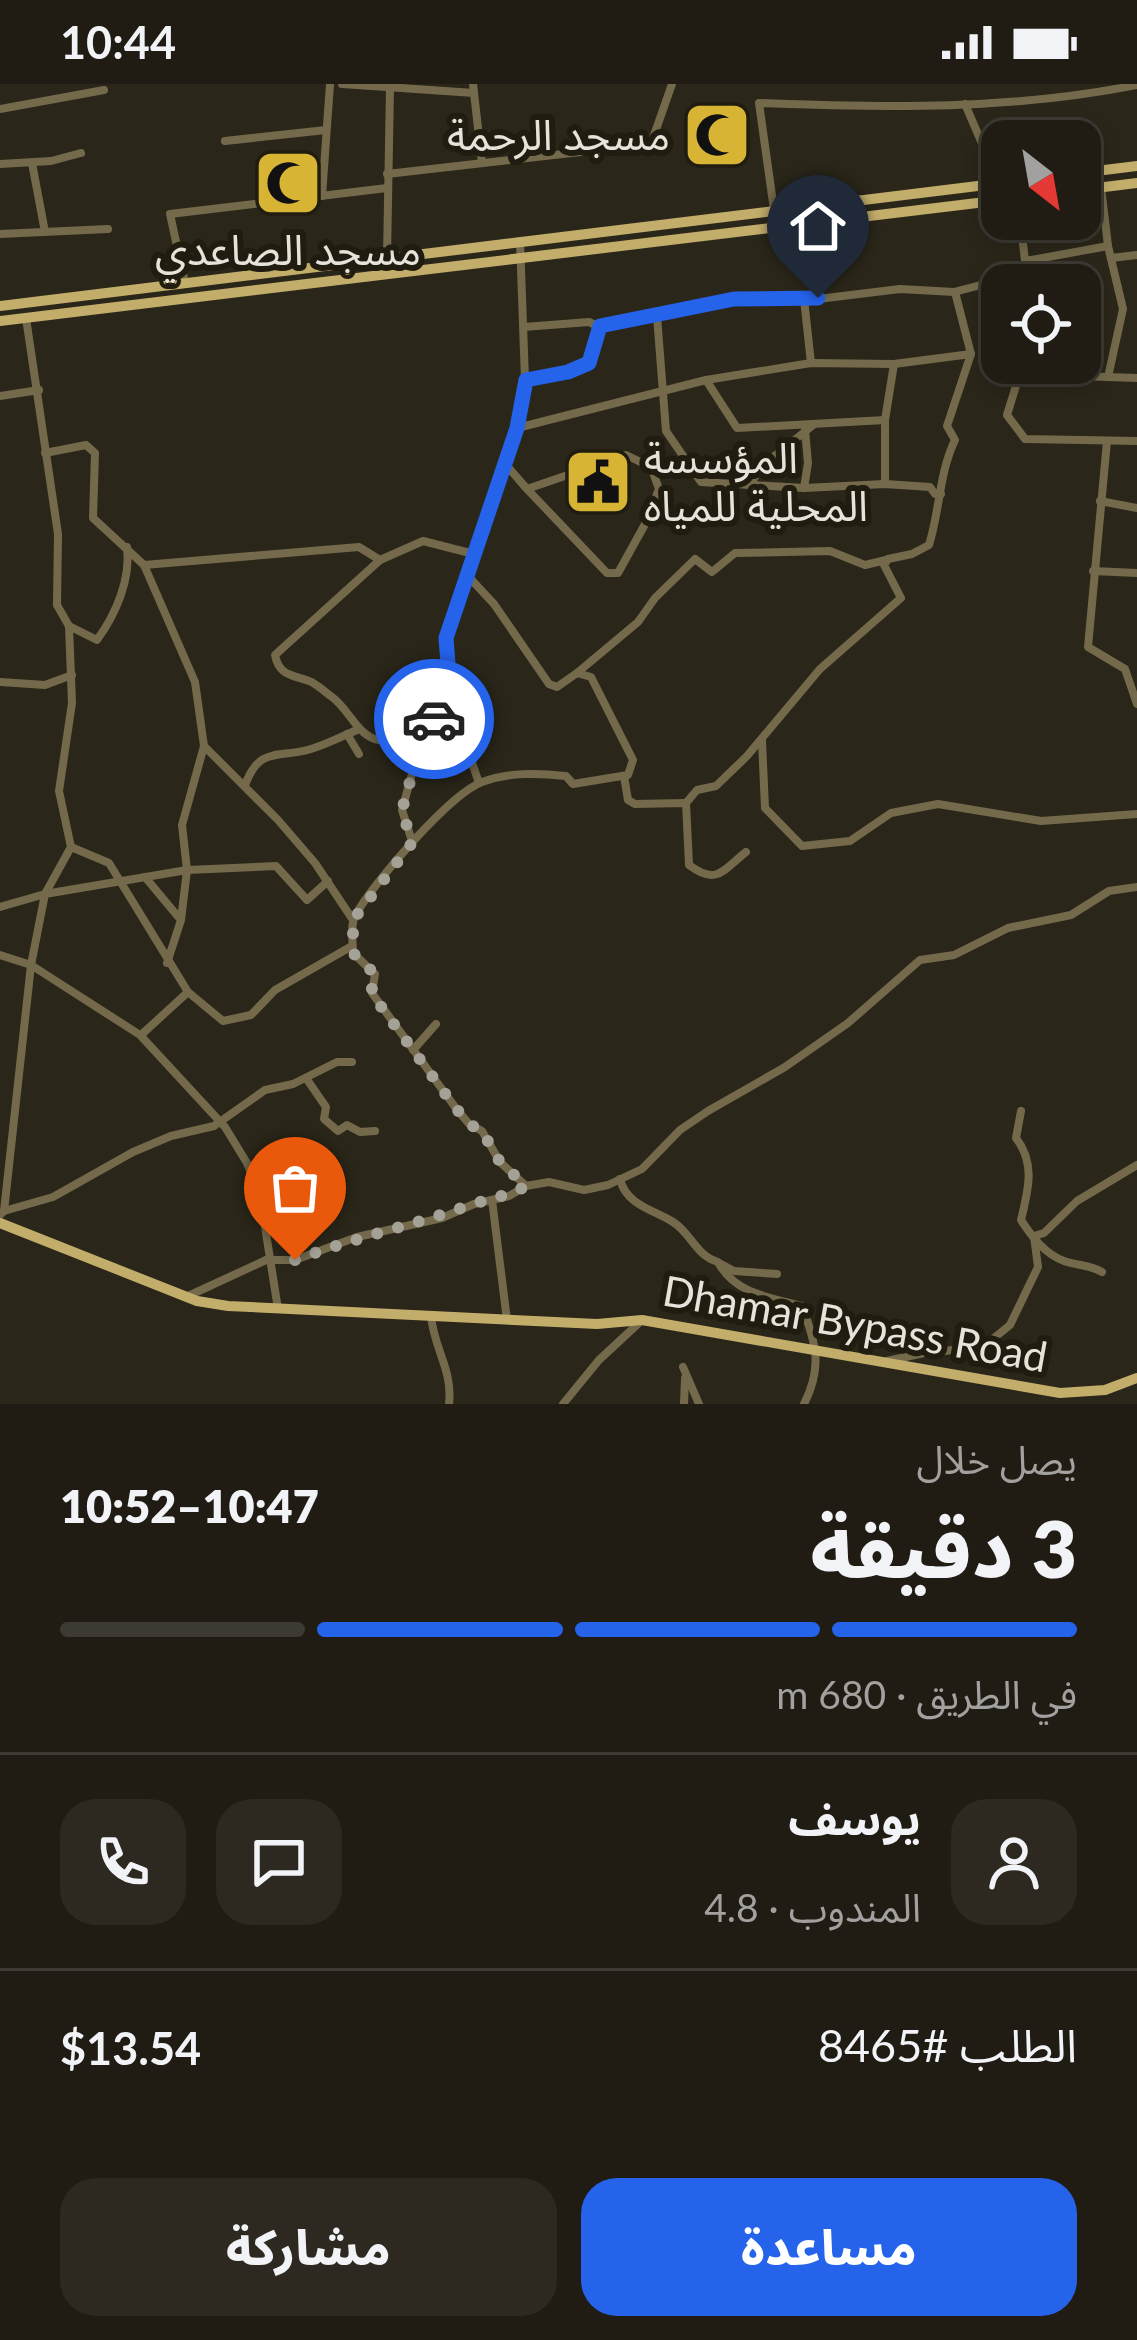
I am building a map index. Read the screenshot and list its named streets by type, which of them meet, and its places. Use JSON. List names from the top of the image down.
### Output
{
  "streets": {
    "main road": ["Dhamar Bypass Road"]
  },
  "places": {
    "mosque": ["مسجد الرحمة", "مسجد الصاعدي"],
    "public building": ["المؤسسة المحلية للمياه"]
  },
  "north": "bottom right",
  "page": {
    "status": "10:44",
    "heading": ["3 دقيقة", "يصل خلال", "10:47–10:52"],
    "panel": [
      "يوسف",
      "المندوب · 4.8",
      "الطلب #8465",
      "$13.54"
    ],
    "bar": "في الطريق · 680 m",
    "buttons": ["مساعدة", "مشاركة"]
  }
}
